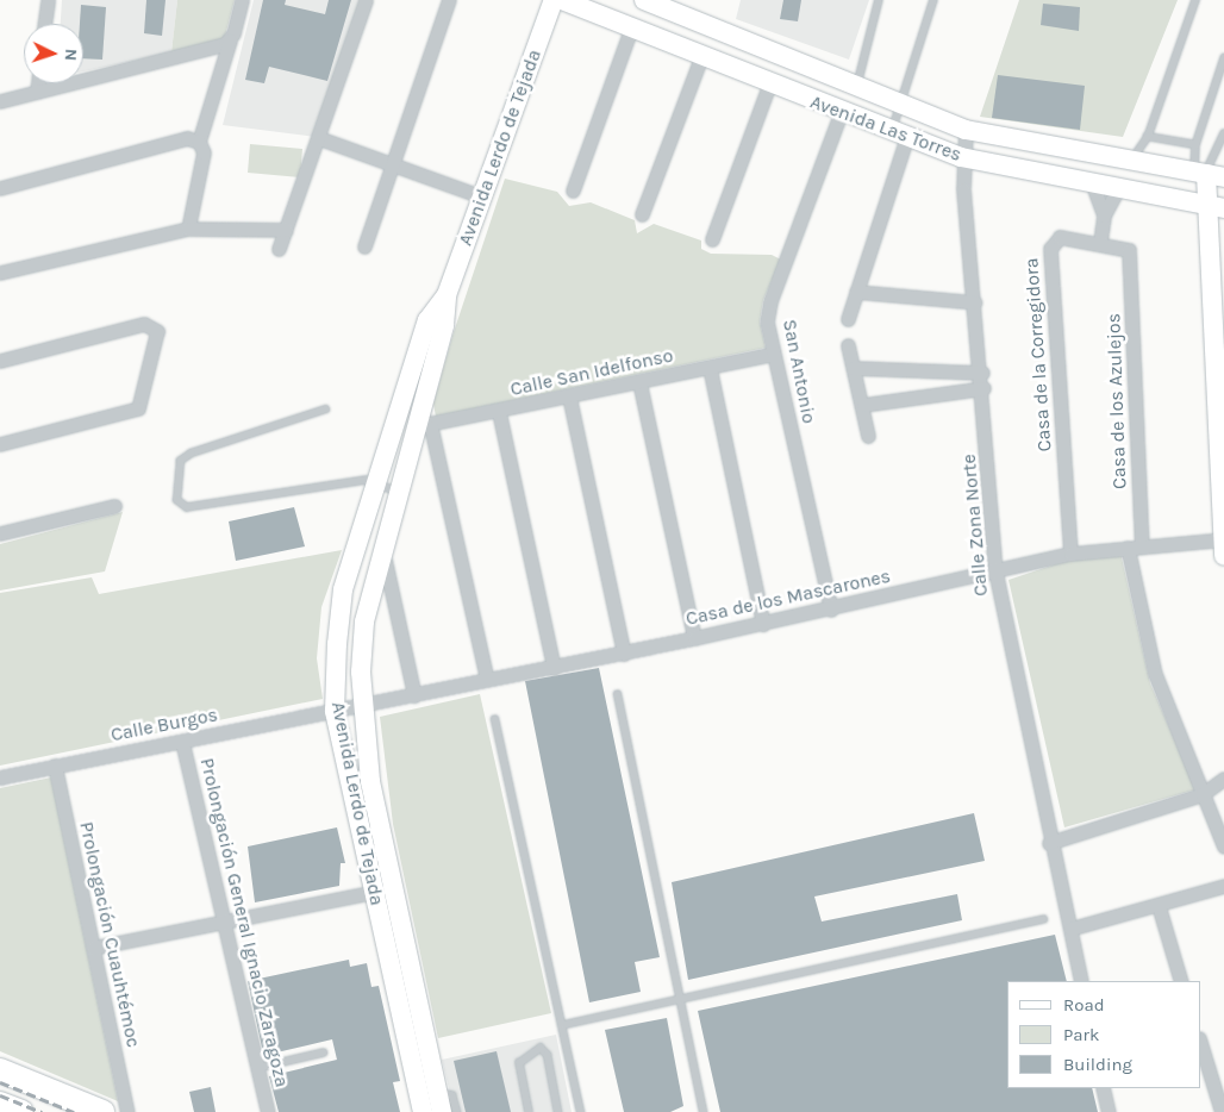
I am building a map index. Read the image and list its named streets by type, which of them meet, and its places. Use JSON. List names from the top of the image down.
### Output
{
  "streets": {
    "street": [
      "Avenida Las Torres",
      "Avenida Lerdo de Tejada",
      "Casa de la Corregidora",
      "San Antonio",
      "Calle San Idelfonso",
      "Casa de los Azulejos",
      "Calle Zona Norte",
      "Casa de los Mascarones",
      "Calle Burgos",
      "Prolongación General Ignacio Zaragoza",
      "Prolongación Cuauhtémoc"
    ]
  },
  "crossings": [
    ["Avenida Las Torres", "San Antonio"],
    ["Avenida Las Torres", "Calle Zona Norte"],
    ["Avenida Lerdo de Tejada", "Calle San Idelfonso"],
    ["Avenida Lerdo de Tejada", "Casa de los Mascarones"],
    ["Avenida Lerdo de Tejada", "Calle Burgos"],
    ["Casa de la Corregidora", "Casa de los Azulejos"],
    ["Casa de la Corregidora", "Casa de los Mascarones"],
    ["San Antonio", "Calle San Idelfonso"],
    ["San Antonio", "Casa de los Mascarones"],
    ["Casa de los Azulejos", "Casa de los Mascarones"],
    ["Calle Zona Norte", "Casa de los Mascarones"],
    ["Casa de los Mascarones", "Calle Burgos"],
    ["Calle Burgos", "Prolongación General Ignacio Zaragoza"],
    ["Calle Burgos", "Prolongación Cuauhtémoc"]
  ],
  "legend": ["Road", "Park", "Building"],
  "north": "right"
}
